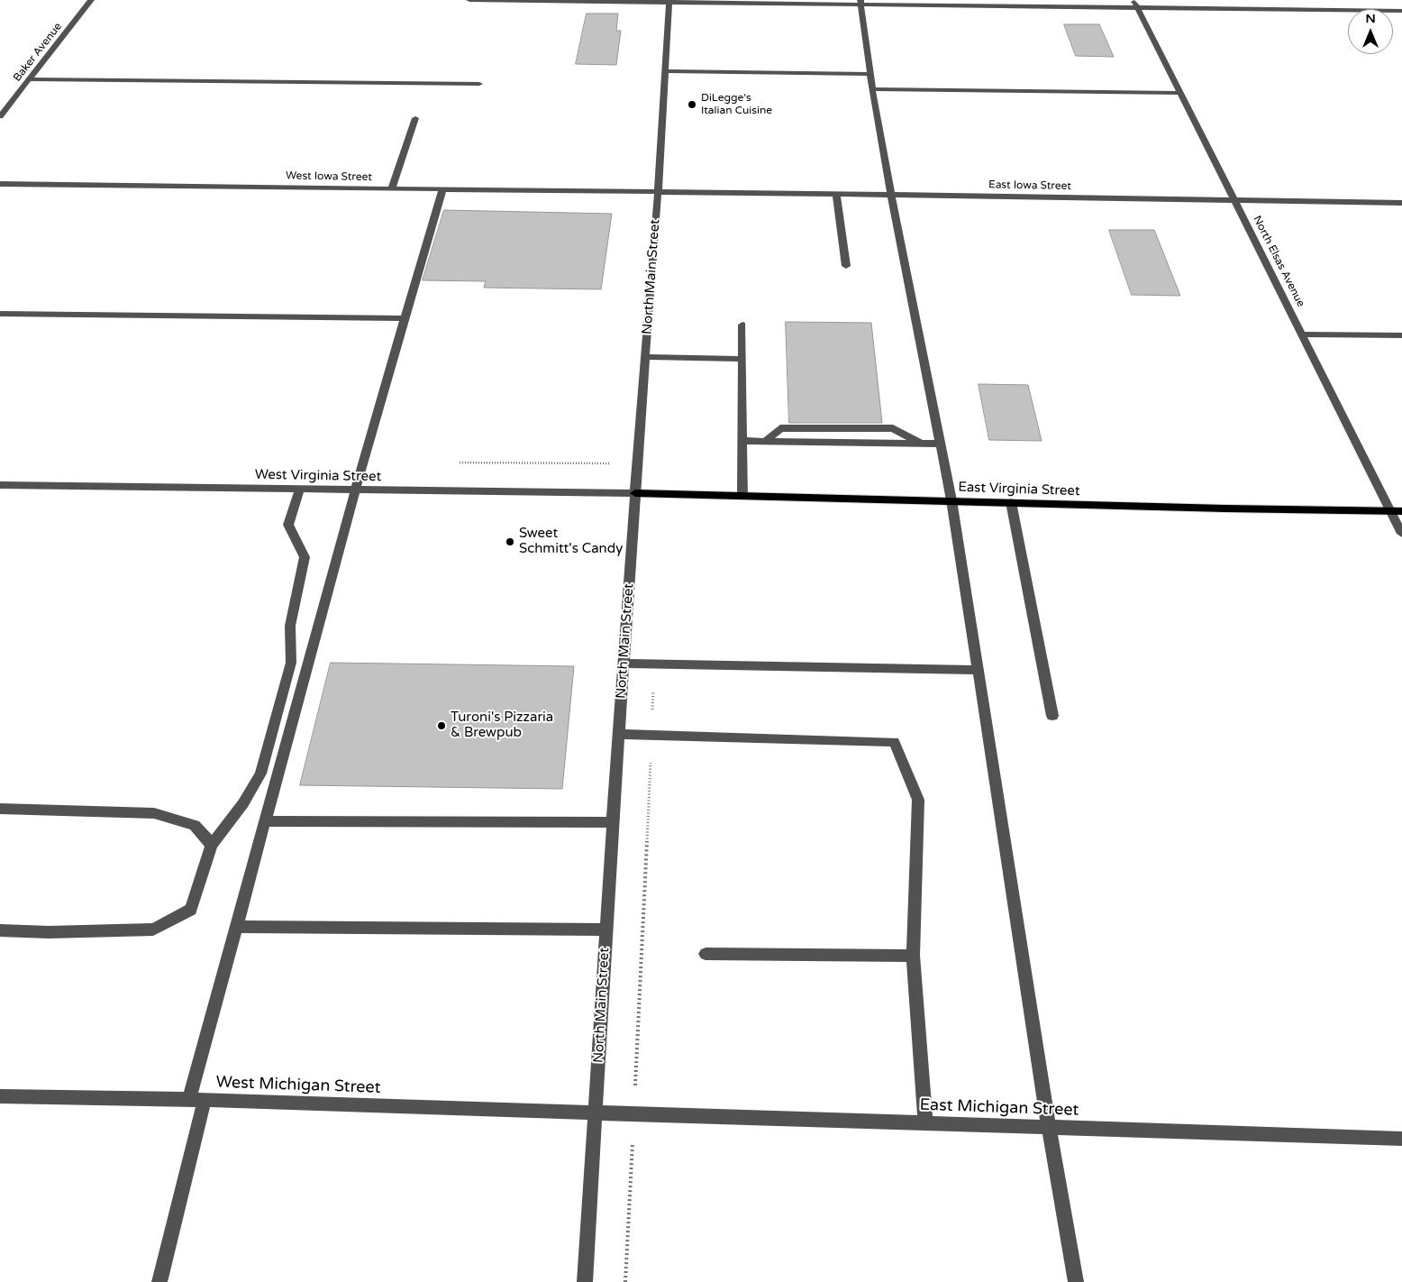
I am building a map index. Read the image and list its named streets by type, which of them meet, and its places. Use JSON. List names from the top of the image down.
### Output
{
  "streets": {
    "main road": ["East Virginia Street"],
    "street": [
      "Baker Avenue",
      "West Iowa Street",
      "East Iowa Street",
      "North Elsas Avenue",
      "North Main Street",
      "West Virginia Street",
      "West Michigan Street",
      "East Michigan Street"
    ]
  },
  "crossings": [
    ["West Iowa Street", "East Iowa Street"],
    ["West Iowa Street", "North Main Street"],
    ["East Iowa Street", "North Elsas Avenue"],
    ["East Iowa Street", "North Main Street"],
    ["North Elsas Avenue", "East Virginia Street"],
    ["North Main Street", "West Virginia Street"],
    ["North Main Street", "East Virginia Street"],
    ["North Main Street", "West Michigan Street"],
    ["North Main Street", "East Michigan Street"],
    ["West Virginia Street", "East Virginia Street"],
    ["West Michigan Street", "East Michigan Street"]
  ],
  "places": ["DiLegge's Italian Cuisine", "Sweet Schmitt's Candy", "Turoni's Pizzaria & Brewpub"],
  "north": "top"
}
